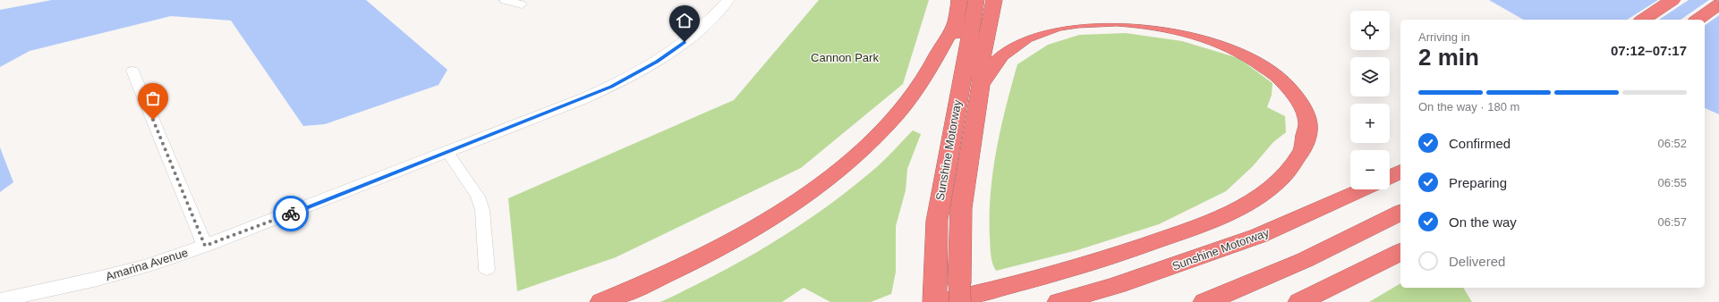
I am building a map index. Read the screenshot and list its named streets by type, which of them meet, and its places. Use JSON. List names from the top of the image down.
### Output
{
  "streets": {
    "highway": ["Sunshine Motorway"],
    "street": ["Amarina Avenue"]
  },
  "parks": ["Cannon Park"],
  "page": {
    "map_buttons": ["+", "−"],
    "heading": ["2 min", "Arriving in", "07:12–07:17"],
    "bar": "On the way · 180 m",
    "list": [
      ["Confirmed", "06:52"],
      ["Preparing", "06:55"],
      ["On the way", "06:57"],
      "Delivered"
    ]
  }
}
